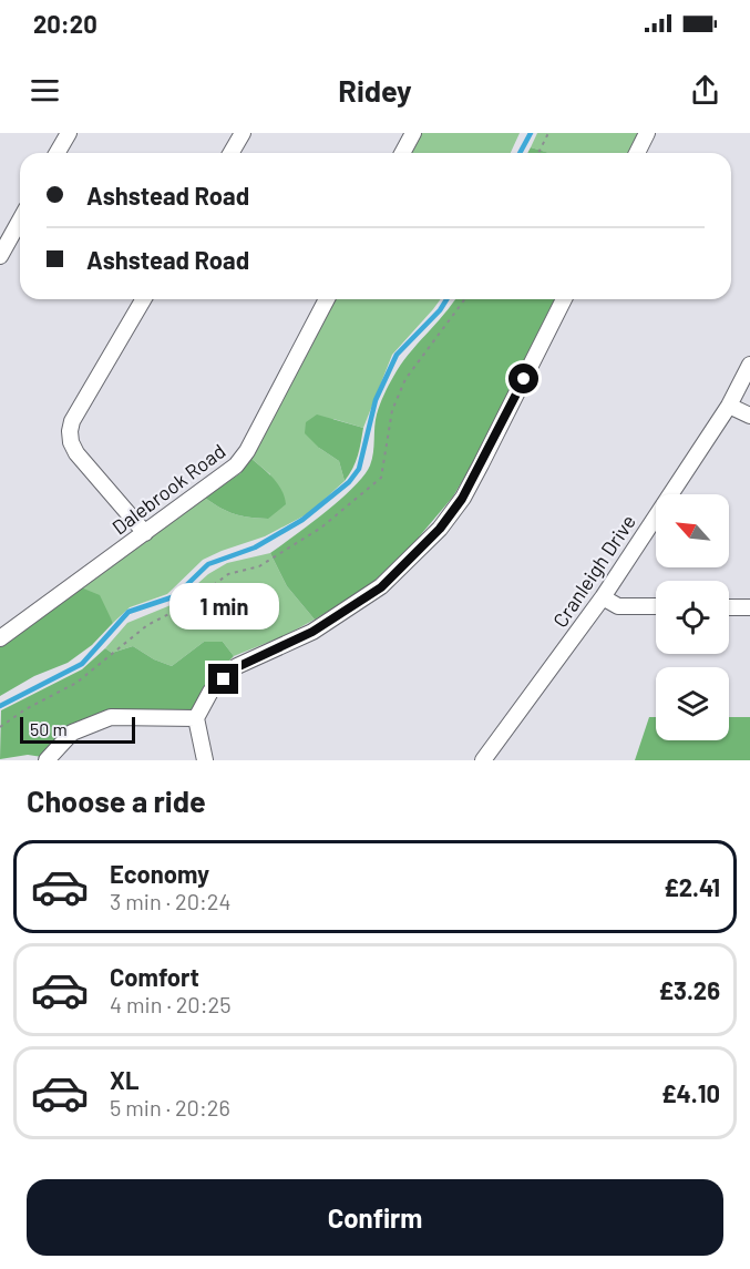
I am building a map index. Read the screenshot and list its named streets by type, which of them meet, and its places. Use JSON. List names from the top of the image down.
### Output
{
  "streets": {
    "street": ["Dalebrook Road", "Cranleigh Drive"]
  },
  "scale_bar": "50 m",
  "north": "top left",
  "page": {
    "status": "20:20",
    "header": "Ridey",
    "banner": ["Ashstead Road", "Ashstead Road"],
    "bubble": "1 min",
    "scale": "50 m",
    "heading": "Choose a ride",
    "list": [
      {
        "name": "Economy",
        "note": "3 min · 20:24",
        "value": "£2.41"
      },
      {
        "name": "Comfort",
        "note": "4 min · 20:25",
        "value": "£3.26"
      },
      {
        "name": "XL",
        "note": "5 min · 20:26",
        "value": "£4.10"
      }
    ],
    "buttons": "Confirm"
  }
}
